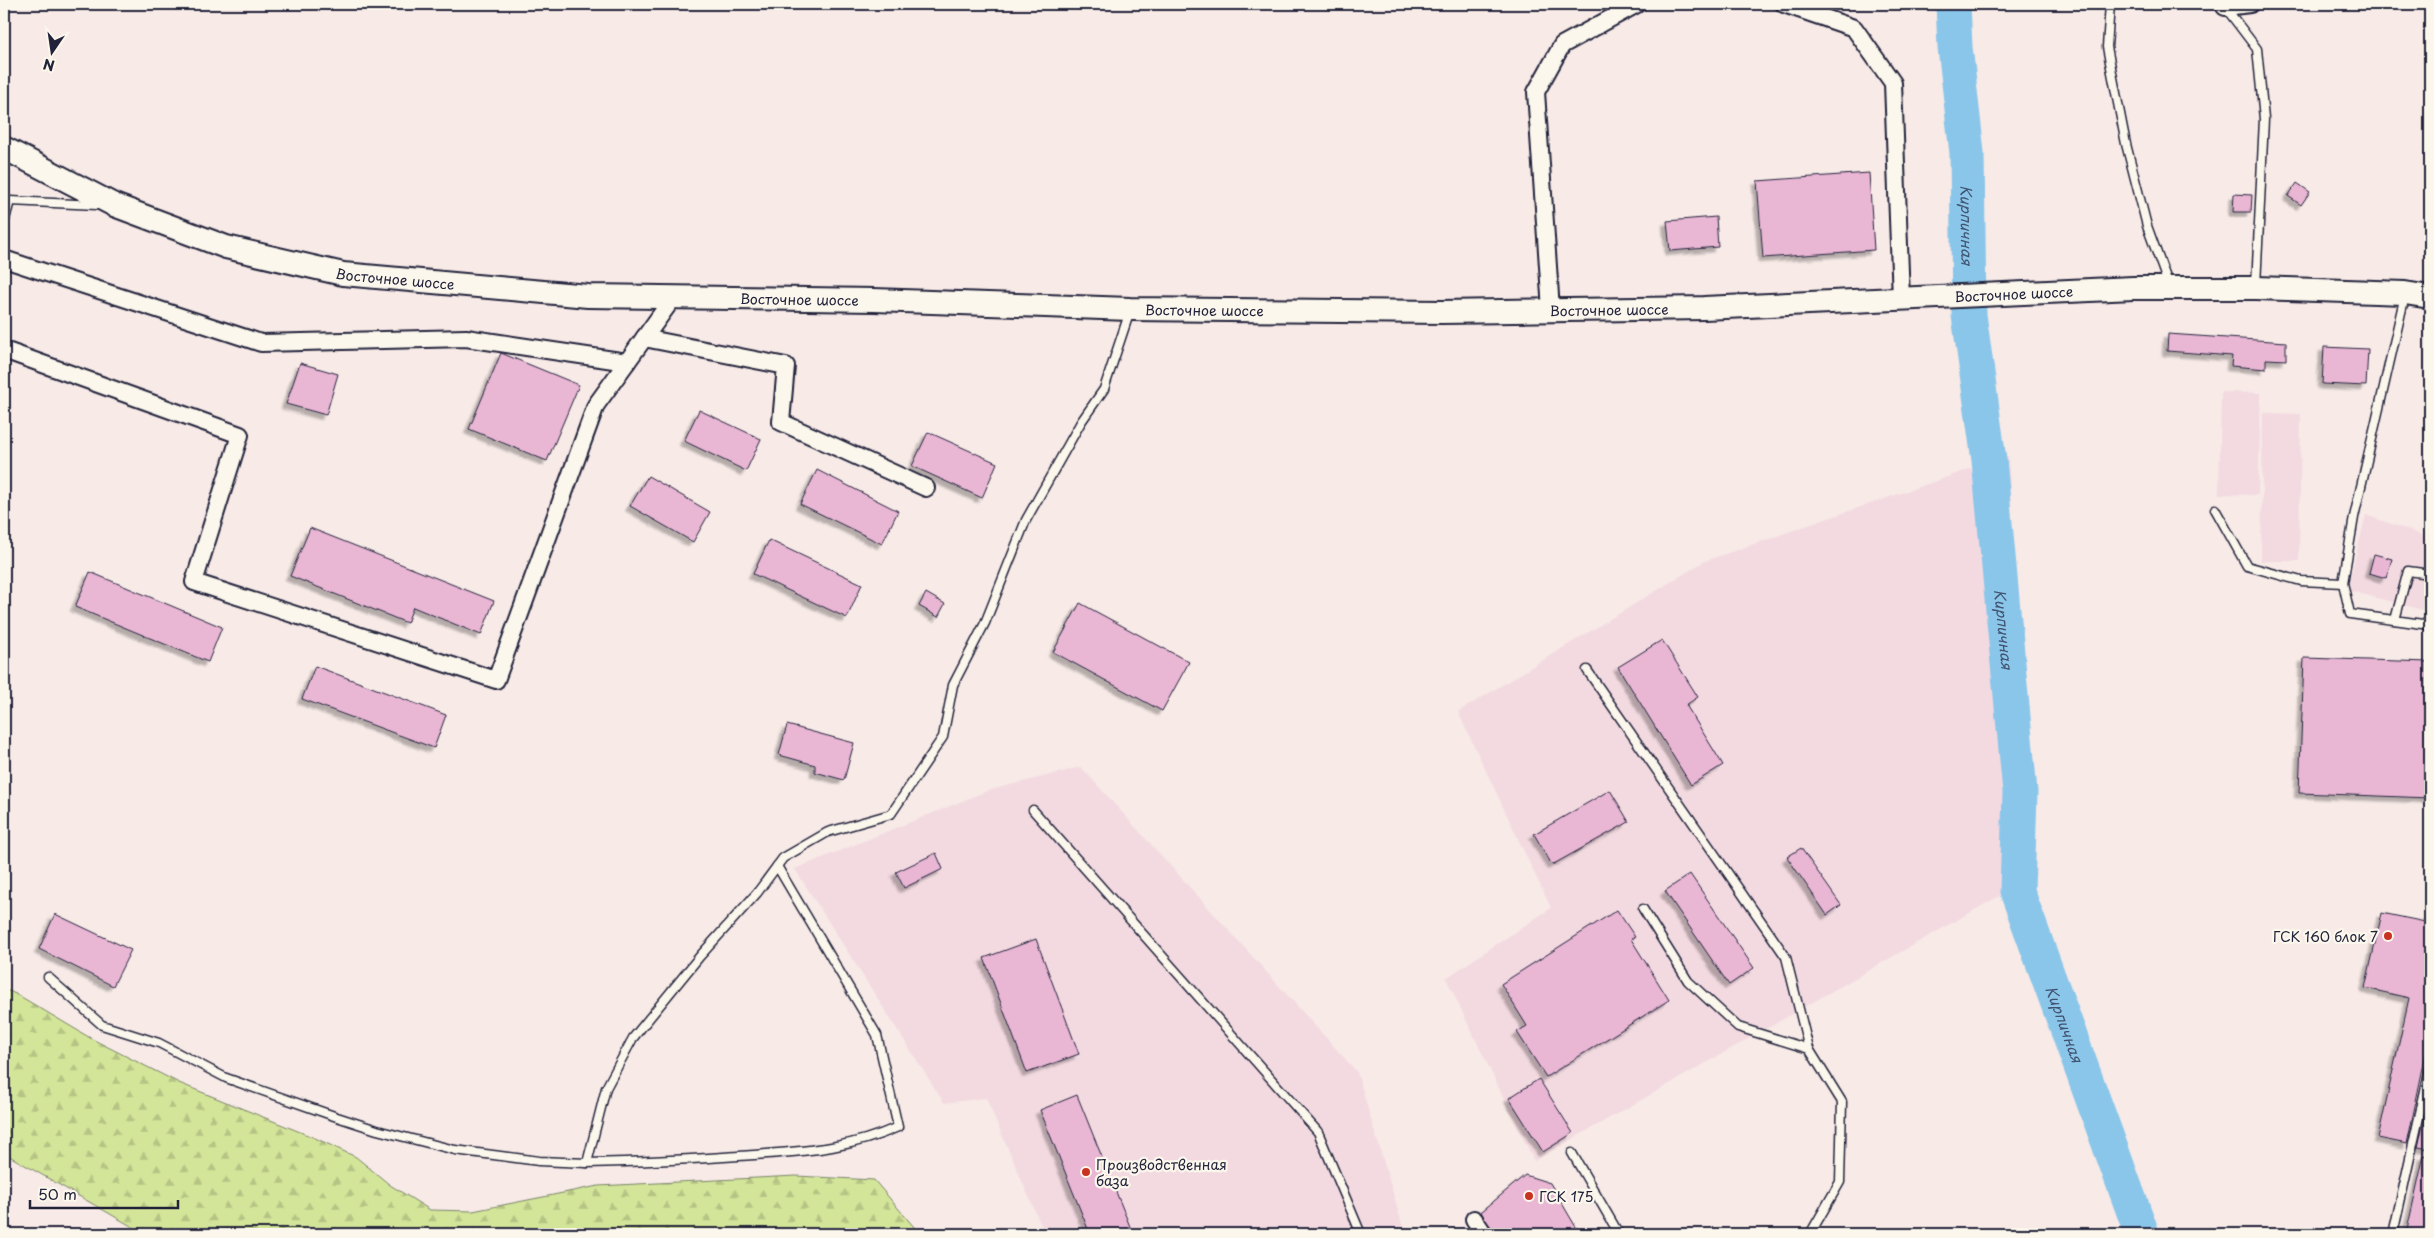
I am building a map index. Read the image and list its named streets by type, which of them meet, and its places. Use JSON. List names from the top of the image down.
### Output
{
  "streets": {
    "street": ["Восточное шоссе"]
  },
  "water": ["Кирпичная"],
  "places": ["ГСК 160 блок 7", "Производственная база", "ГСК 175"],
  "scale_bar": "50 m",
  "north": "bottom"
}
